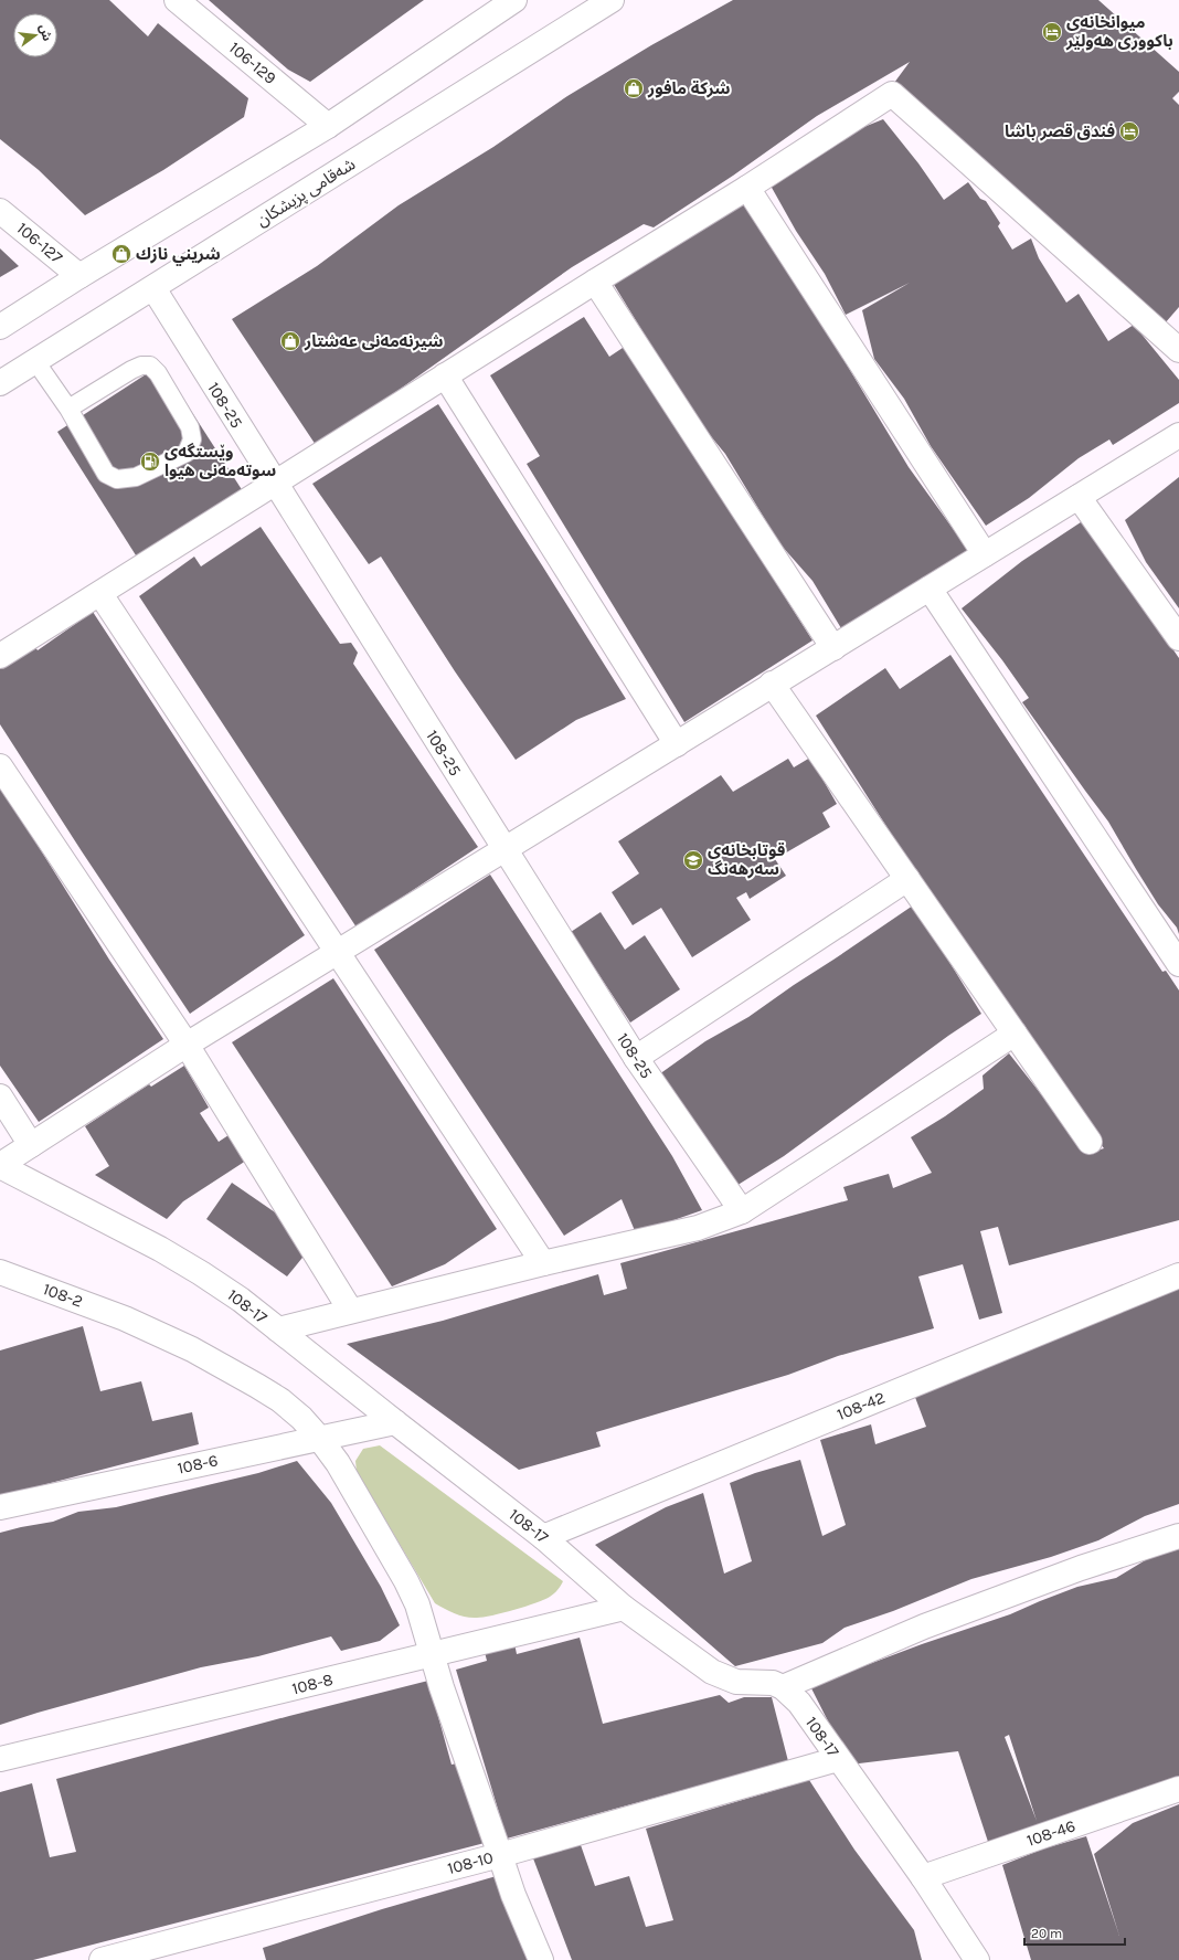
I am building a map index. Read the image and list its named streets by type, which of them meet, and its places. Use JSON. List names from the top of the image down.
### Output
{
  "streets": {
    "street": [
      "106-129",
      "شەقامی پزیشکان",
      "106-127",
      "108-25",
      "108-2",
      "108-17",
      "108-42",
      "108-6",
      "108-8",
      "108-46",
      "108-10"
    ]
  },
  "crossings": [
    ["شەقامی پزیشکان", "108-25"],
    ["108-2", "108-6"],
    ["108-2", "108-8"],
    ["108-2", "108-10"],
    ["108-17", "108-42"],
    ["108-17", "108-6"],
    ["108-17", "108-8"],
    ["108-17", "108-46"],
    ["108-17", "108-10"]
  ],
  "places": {
    "hotel": ["میوانخانەی باکووری هەولێر", "فندق قصر باشا"],
    "shop": ["شركة مافور", "شريني نازك", "شیرنەمەنی عەشتار"],
    "fuel station": ["وێستگەی سوتەمەنی هیوا"],
    "school or university": ["قوتابخانەی سەرهەنگ"]
  },
  "scale_bar": "20 m",
  "north": "right"
}
